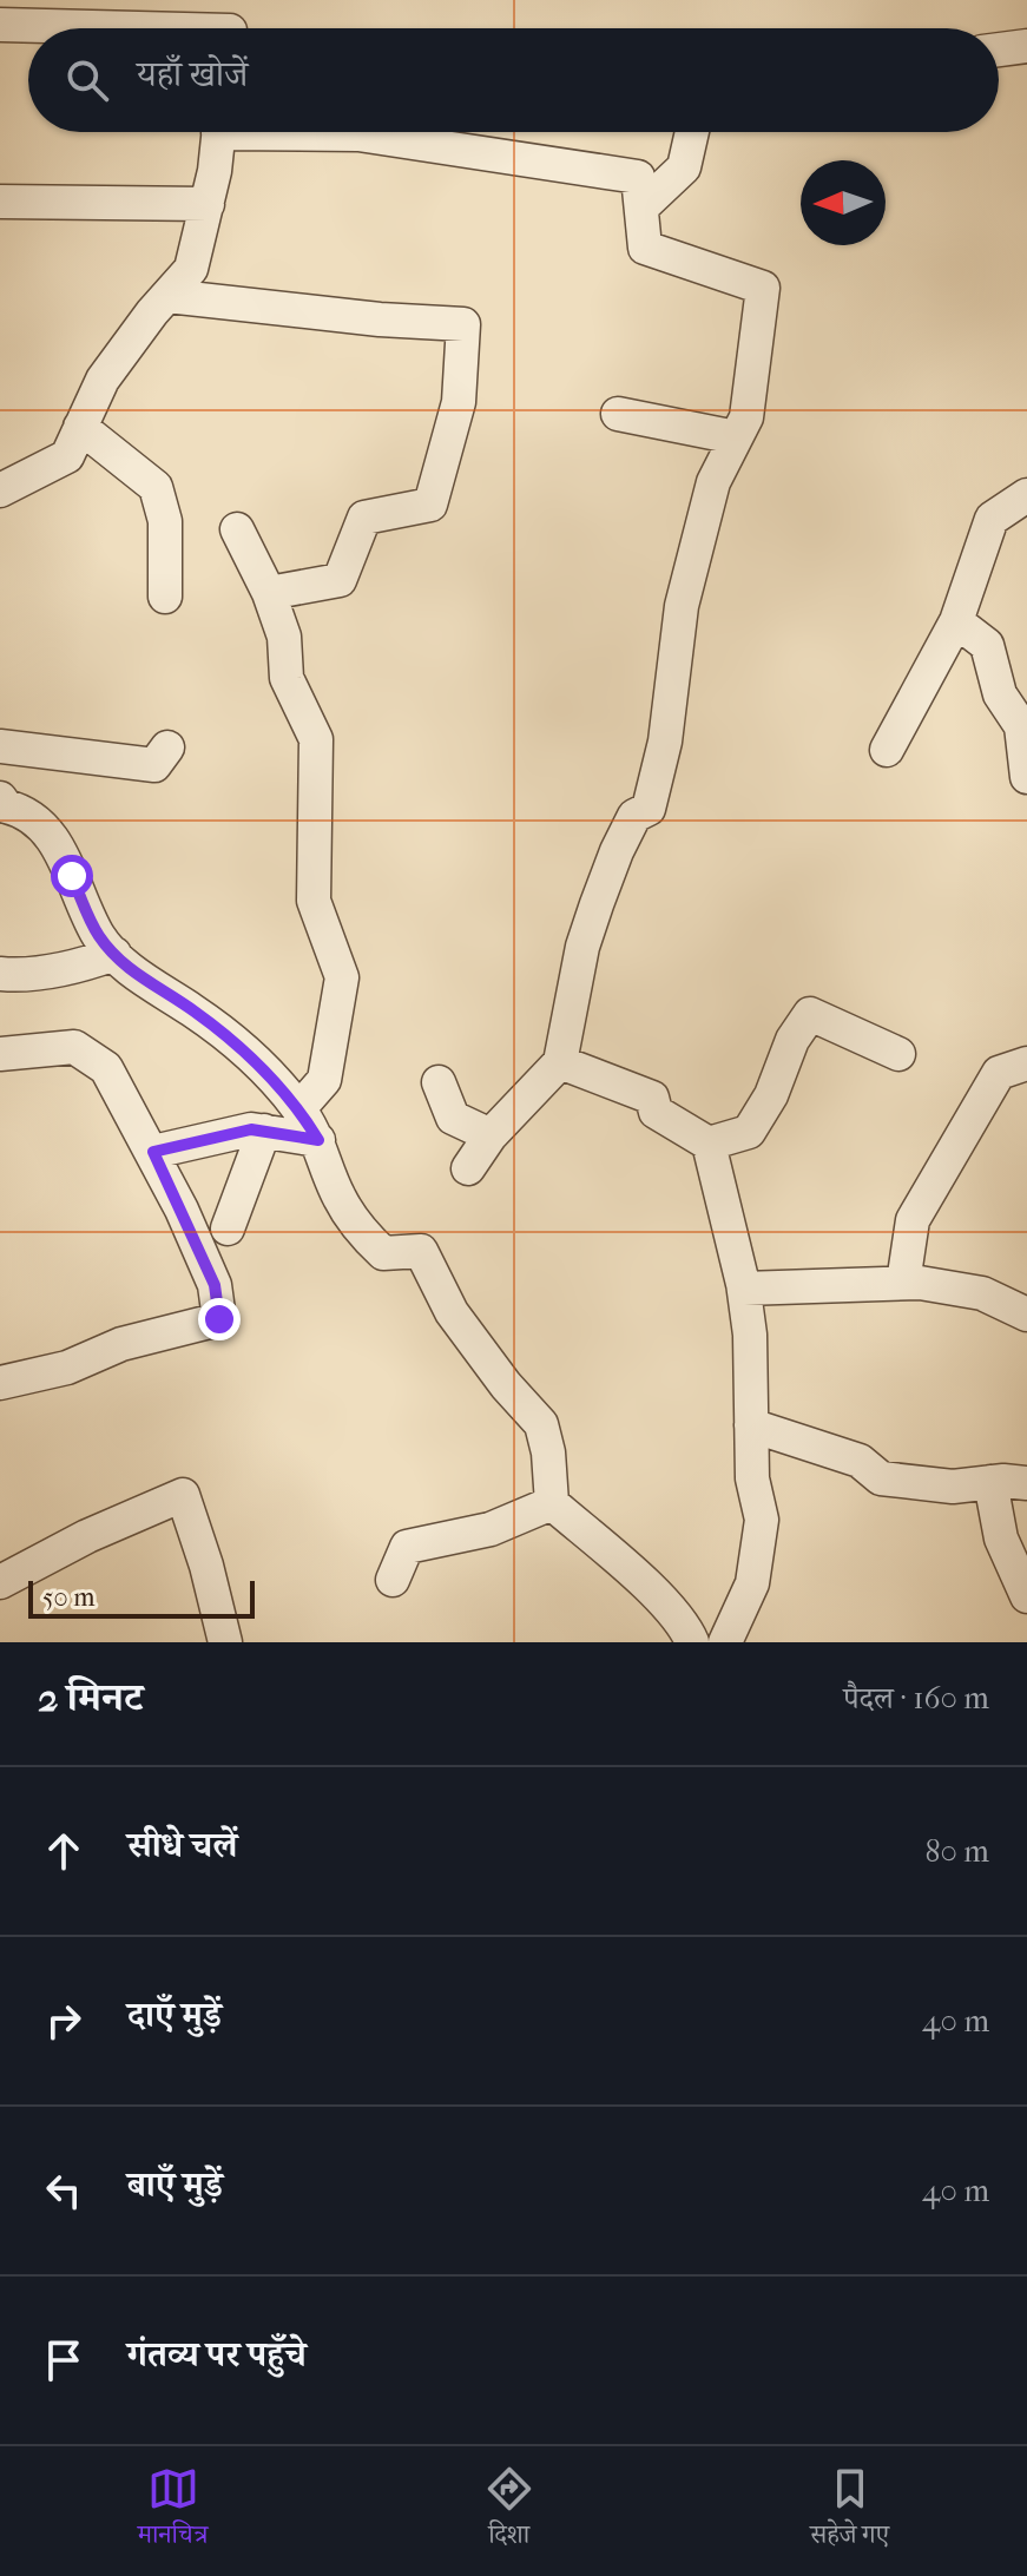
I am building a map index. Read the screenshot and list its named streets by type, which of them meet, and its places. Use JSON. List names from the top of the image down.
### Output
{
  "scale_bar": "50 m",
  "north": "left",
  "page": {
    "search": "यहाँ खोजें",
    "scale": "50 m",
    "heading": ["2 मिनट", "पैदल · 160 m"],
    "list": [
      ["सीधे चलें", "80 m"],
      ["दाएँ मुड़ें", "40 m"],
      ["बाएँ मुड़ें", "40 m"],
      "गंतव्य पर पहुँचे"
    ],
    "nav": ["मानचित्र", "दिशा", "सहेजे गए"]
  }
}
